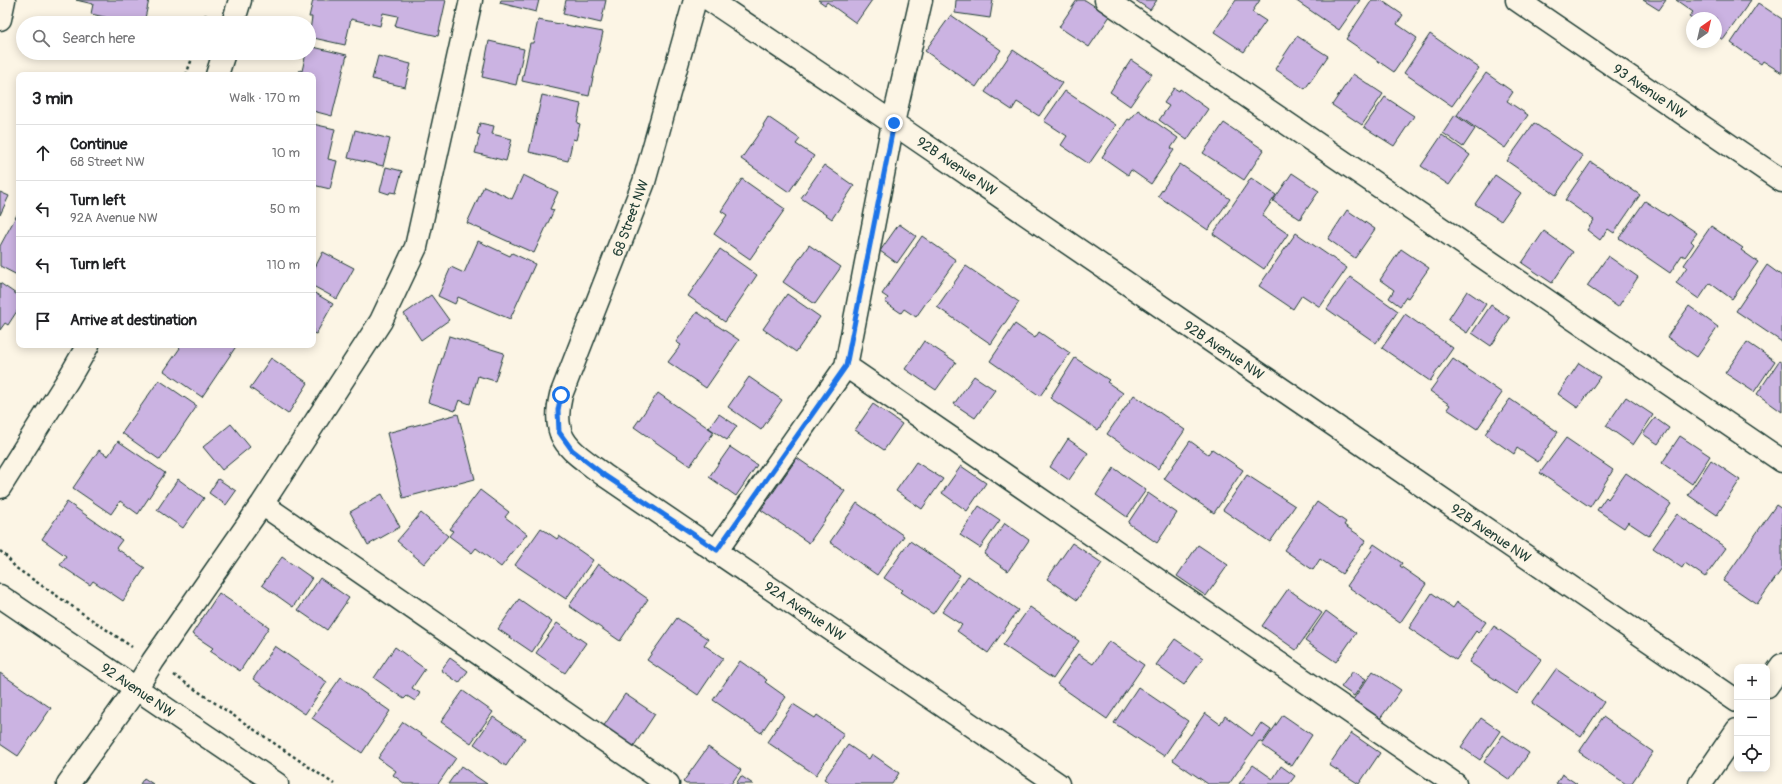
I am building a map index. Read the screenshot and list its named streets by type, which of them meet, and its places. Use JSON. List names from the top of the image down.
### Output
{
  "streets": {
    "street": [
      "93 Avenue NW",
      "92B Avenue NW",
      "68 Street NW",
      "92A Avenue NW",
      "92 Avenue NW"
    ]
  },
  "crossings": [
    ["68 Street NW", "92A Avenue NW"]
  ],
  "north": "top right",
  "page": {
    "search": "Search here",
    "heading": ["3 min", "Walk · 170 m"],
    "list": [
      ["Continue", "68 Street NW", "10 m"],
      ["Turn left", "92A Avenue NW", "50 m"],
      ["Turn left", "110 m"],
      "Arrive at destination"
    ],
    "map_buttons": ["+", "−"]
  }
}
